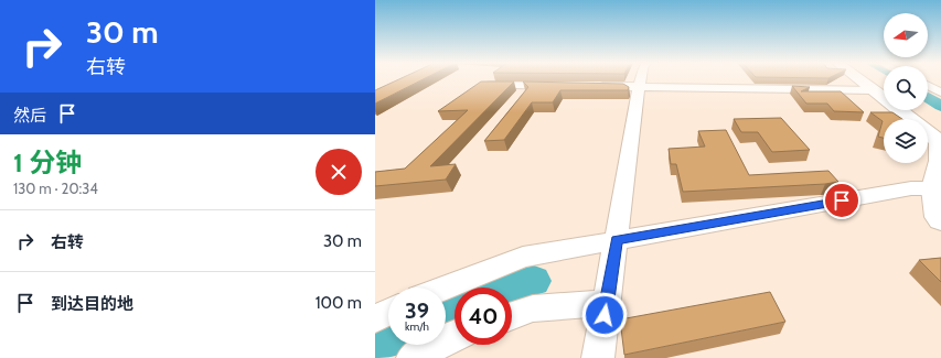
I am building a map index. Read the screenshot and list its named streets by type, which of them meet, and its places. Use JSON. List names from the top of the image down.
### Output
{
  "north": "left",
  "page": {
    "turn": ["30 m", "右转"],
    "then": "然后",
    "heading": ["1 分钟", "130 m · 20:34"],
    "list": [
      {
        "name": "右转",
        "value": "30 m"
      },
      {
        "name": "到达目的地",
        "value": "100 m"
      }
    ],
    "speed": "39 km/h",
    "limit": "40"
  }
}
